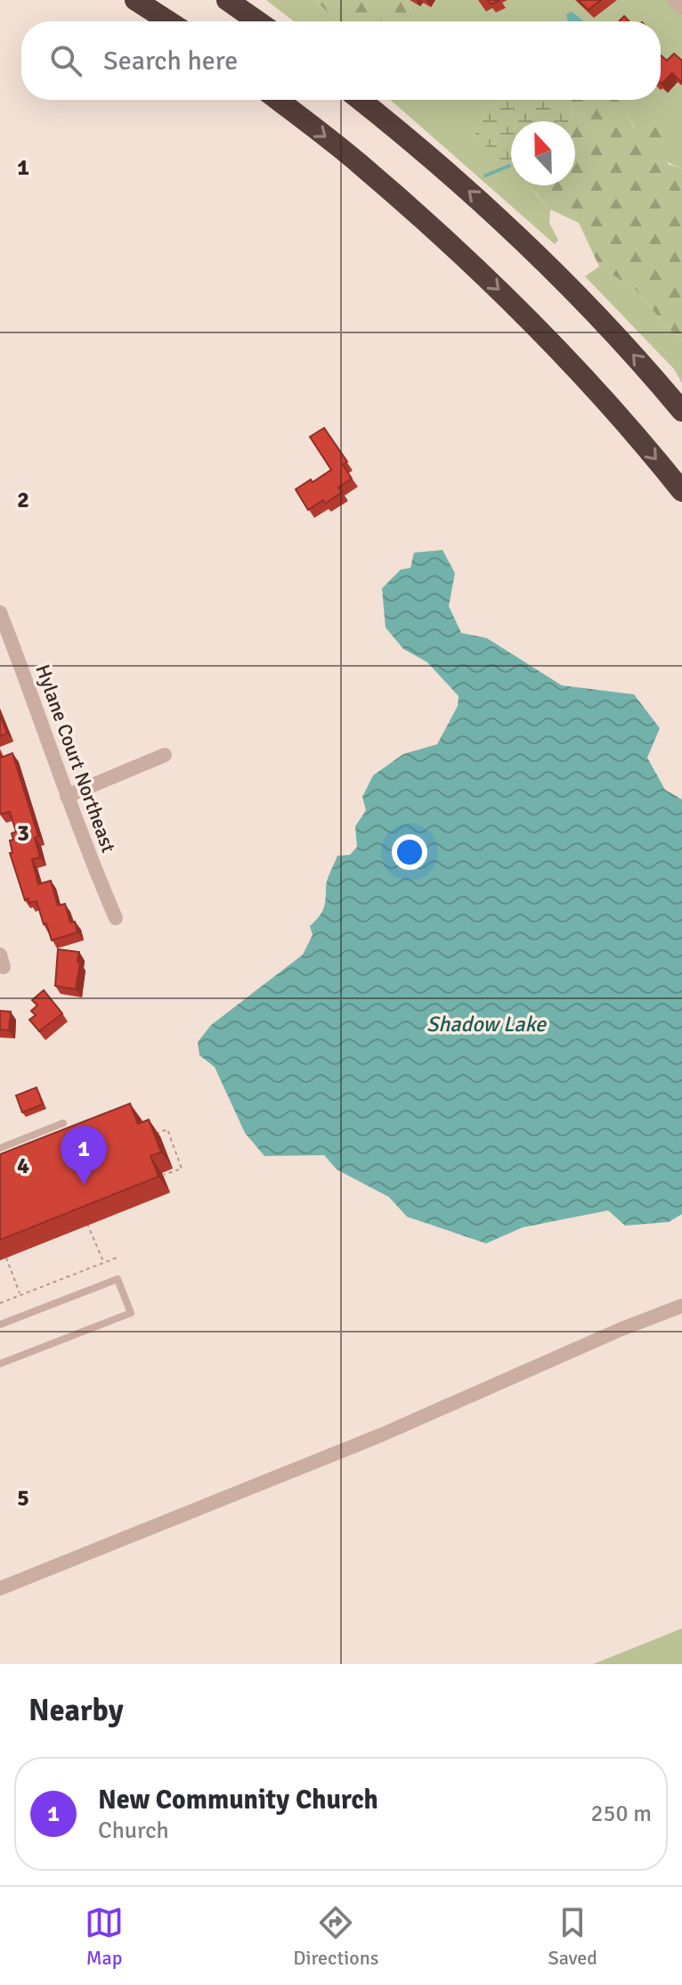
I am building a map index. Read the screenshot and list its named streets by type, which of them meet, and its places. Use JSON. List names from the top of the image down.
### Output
{
  "streets": {
    "street": ["Hylane Court Northeast"]
  },
  "water": ["Shadow Lake"],
  "north": "top",
  "page": {
    "search": "Search here",
    "pins": "1",
    "heading": "Nearby",
    "list": [
      {
        "mark": "1",
        "name": "New Community Church",
        "note": "Church",
        "value": "250 m"
      }
    ],
    "nav": ["Map", "Directions", "Saved"]
  },
  "grid": {
    "rows": [
      "1",
      "2",
      "3",
      "4",
      "5"
    ]
  }
}
